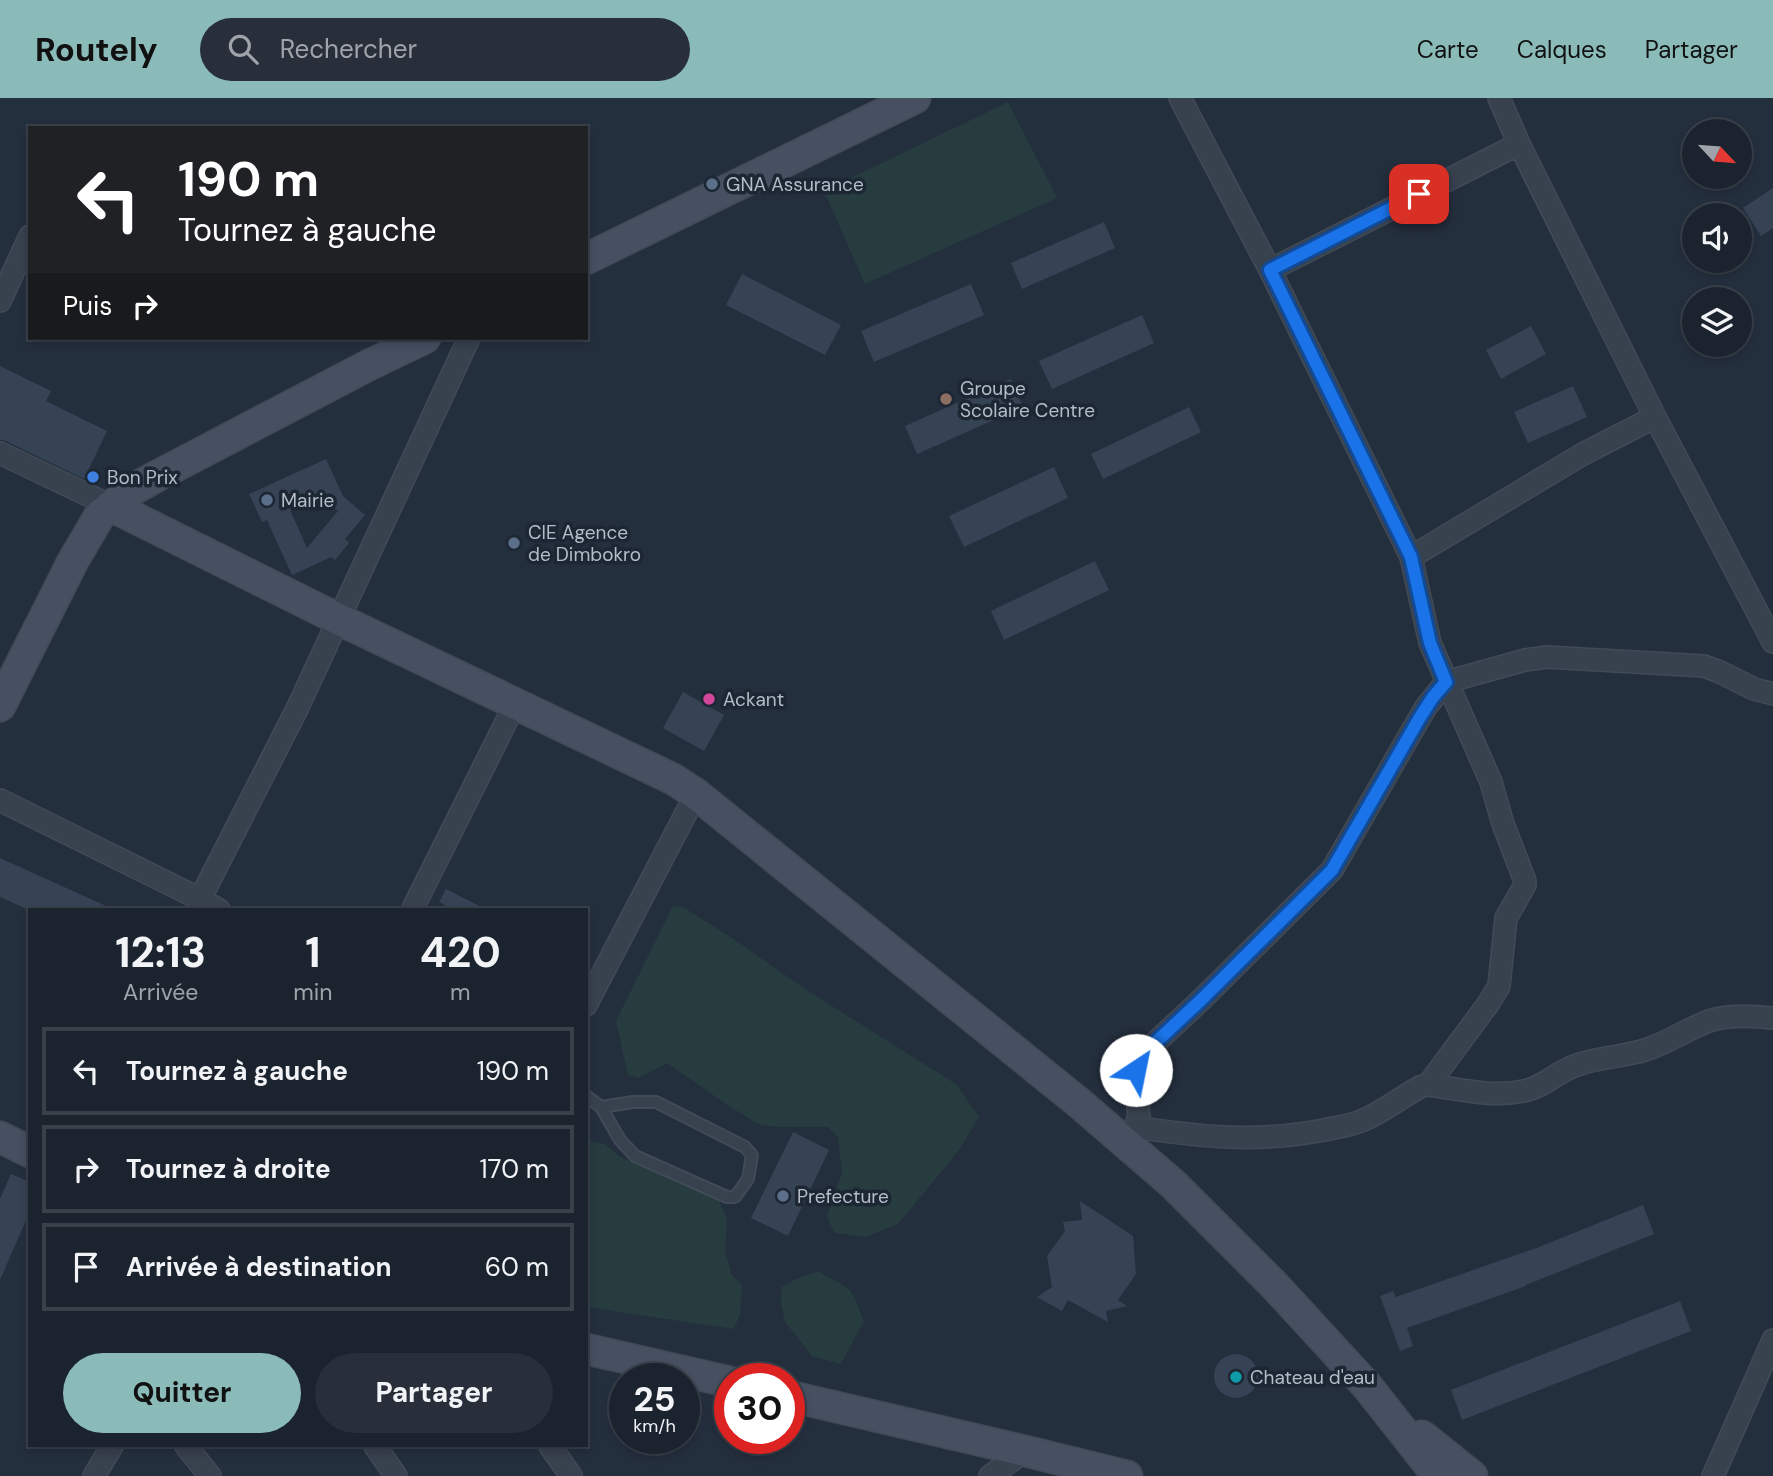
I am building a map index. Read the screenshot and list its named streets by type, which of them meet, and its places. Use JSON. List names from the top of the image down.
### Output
{
  "places": [
    "GNA Assurance",
    "Groupe Scolaire Centre",
    "Bon Prix",
    "Mairie",
    "CIE Agence de Dimbokro",
    "Ackant",
    "Prefecture",
    "Chateau d'eau"
  ],
  "north": "bottom right",
  "page": {
    "header": "Routely",
    "search": "Rechercher",
    "nav": ["Carte", "Calques", "Partager"],
    "turn": ["190 m", "Tournez à gauche"],
    "then": "Puis",
    "eta": [
      "12:13",
      "Arrivée",
      "1",
      "min",
      "420",
      "m"
    ],
    "list": [
      {
        "name": "Tournez à gauche",
        "value": "190 m"
      },
      {
        "name": "Tournez à droite",
        "value": "170 m"
      },
      {
        "name": "Arrivée à destination",
        "value": "60 m"
      }
    ],
    "buttons": ["Quitter", "Partager"],
    "speed": "25 km/h",
    "limit": "30"
  }
}
